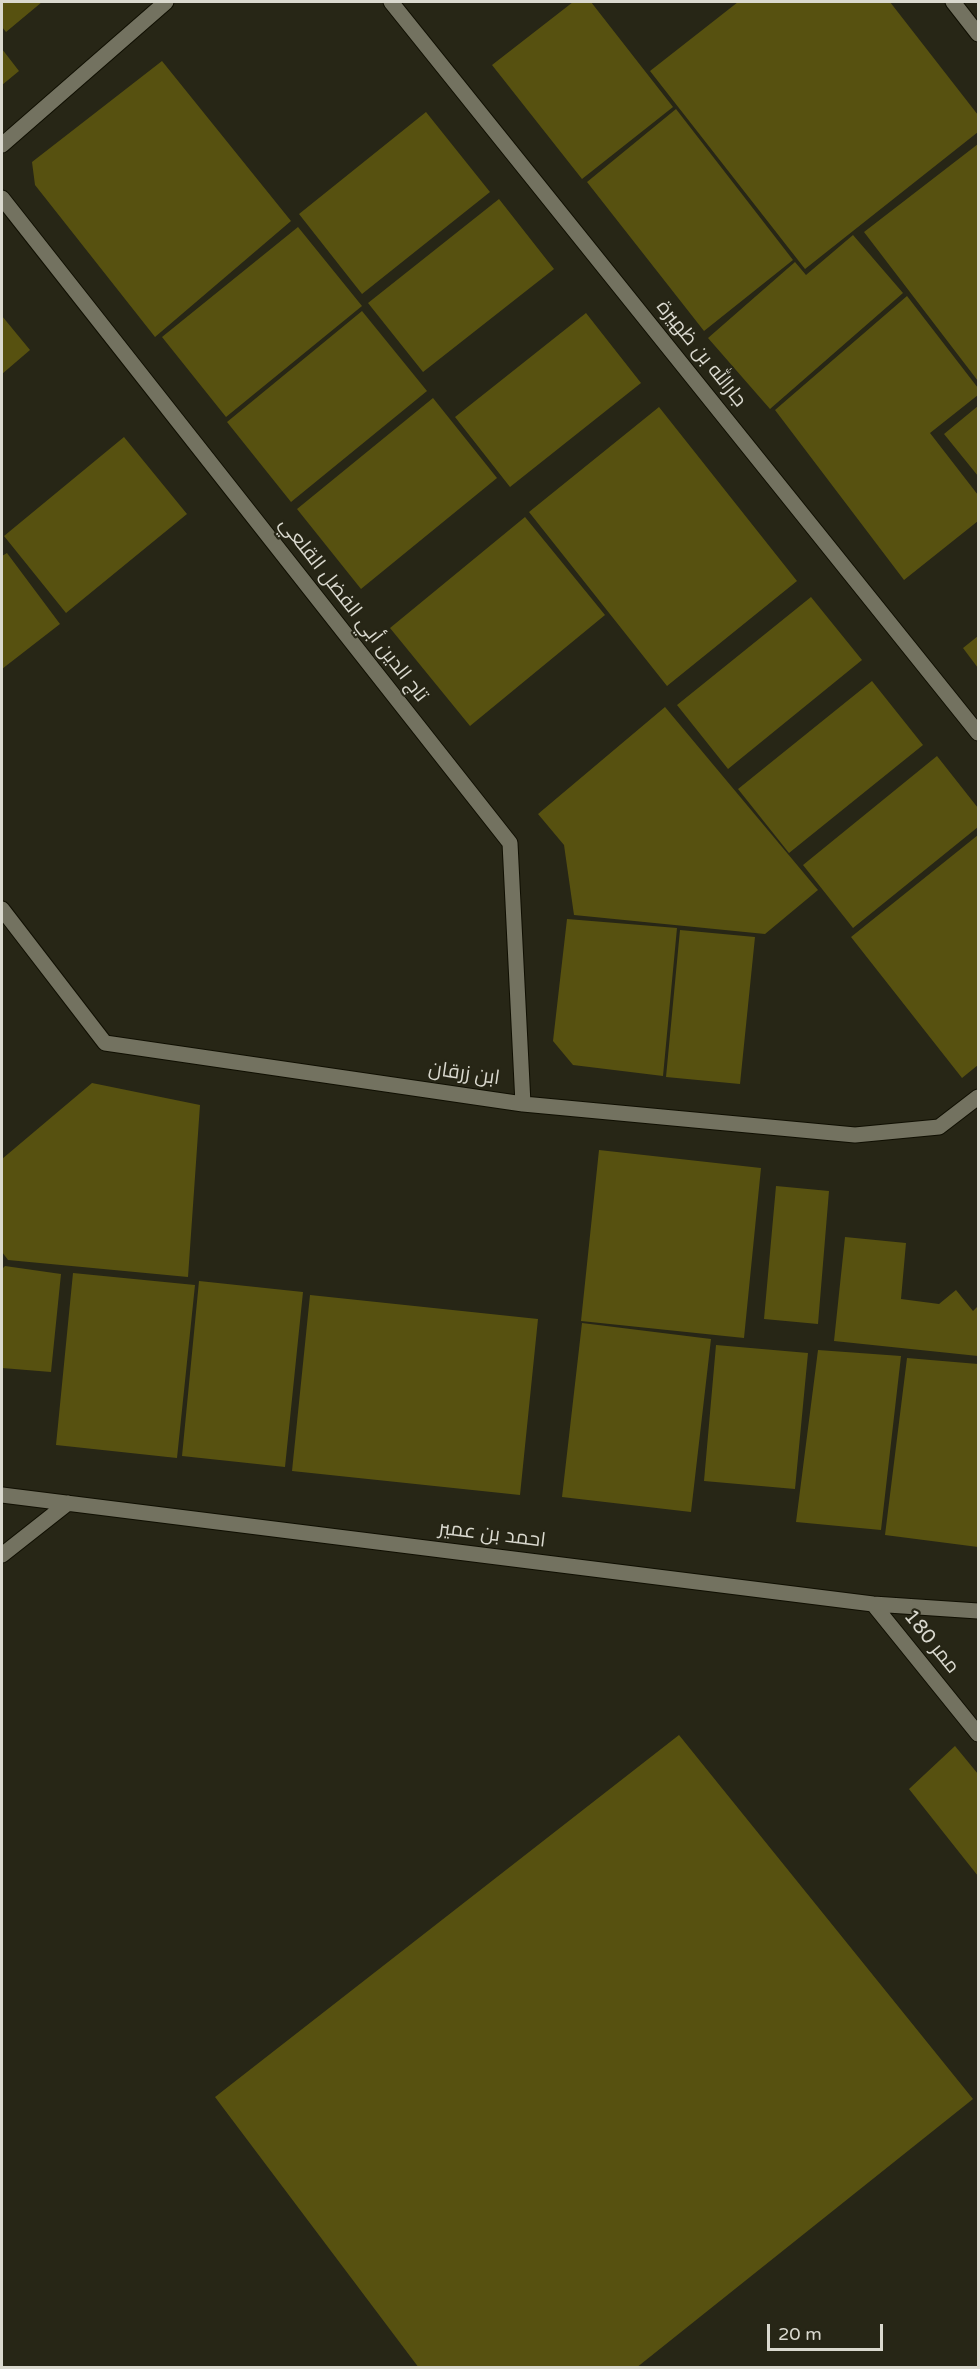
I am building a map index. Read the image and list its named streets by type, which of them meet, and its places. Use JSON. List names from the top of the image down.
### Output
{
  "streets": {
    "street": [
      "جارالله بن ظهيرة",
      "تاج الدين أبي الفضل القلعي",
      "ابن زرقان",
      "احمد بن عمير",
      "ممر 180"
    ]
  },
  "crossings": [
    ["تاج الدين أبي الفضل القلعي", "ابن زرقان"],
    ["احمد بن عمير", "ممر 180"]
  ],
  "scale_bar": "20 m"
}
